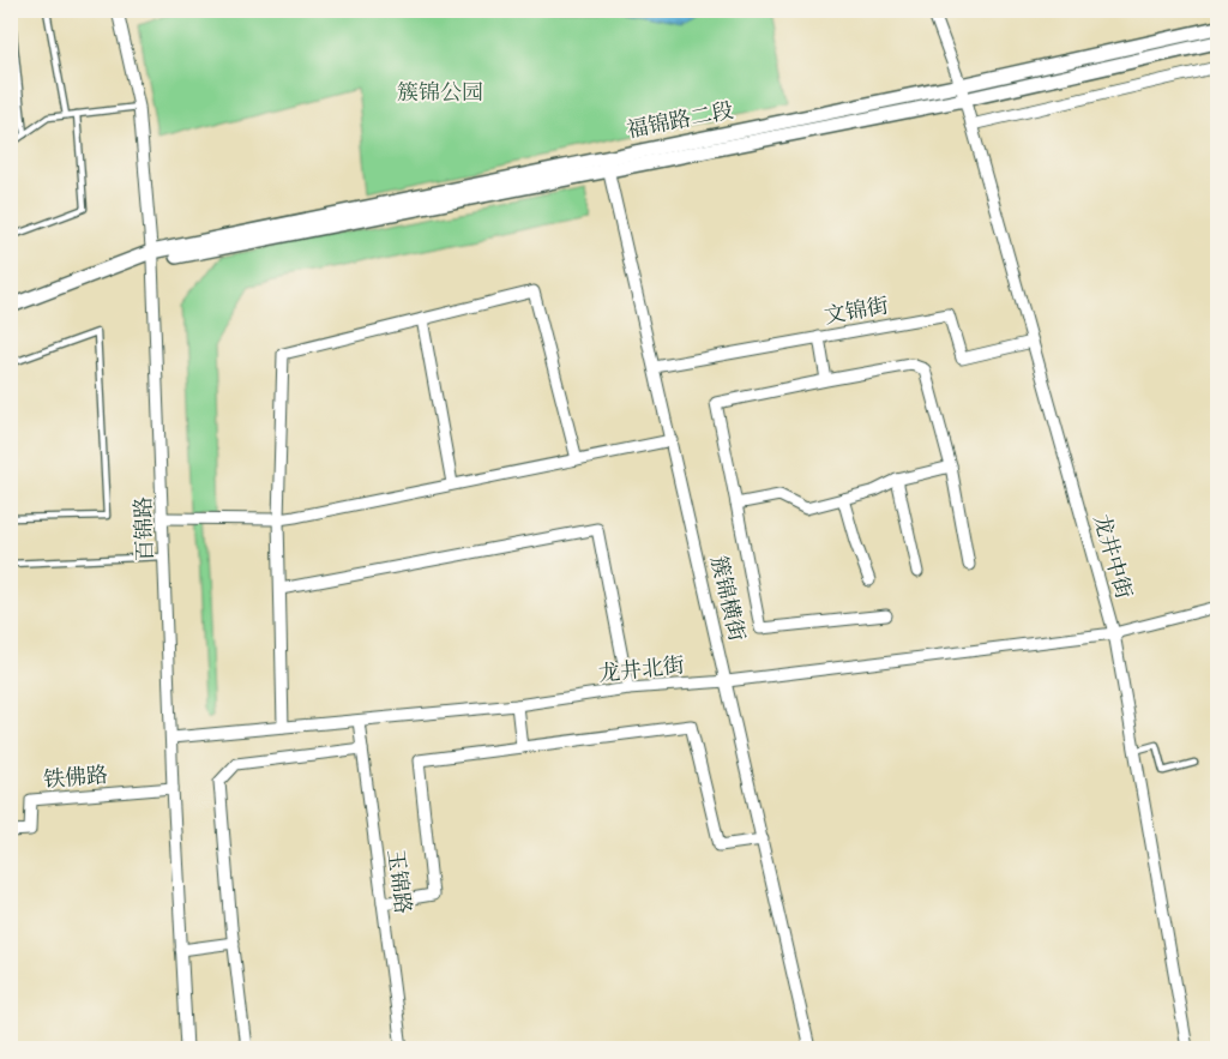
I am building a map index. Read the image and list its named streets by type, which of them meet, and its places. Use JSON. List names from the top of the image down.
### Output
{
  "streets": {
    "street": [
      "福锦路二段",
      "文锦街",
      "百锦路",
      "龙井中街",
      "簇锦横街",
      "龙井北街",
      "铁佛路",
      "玉锦路"
    ]
  },
  "crossings": [
    ["福锦路二段", "百锦路"],
    ["福锦路二段", "龙井中街"],
    ["福锦路二段", "簇锦横街"],
    ["文锦街", "龙井中街"],
    ["文锦街", "簇锦横街"],
    ["百锦路", "龙井北街"],
    ["百锦路", "铁佛路"],
    ["龙井中街", "龙井北街"],
    ["簇锦横街", "龙井北街"],
    ["龙井北街", "玉锦路"]
  ],
  "parks": ["簇锦公园"]
}
